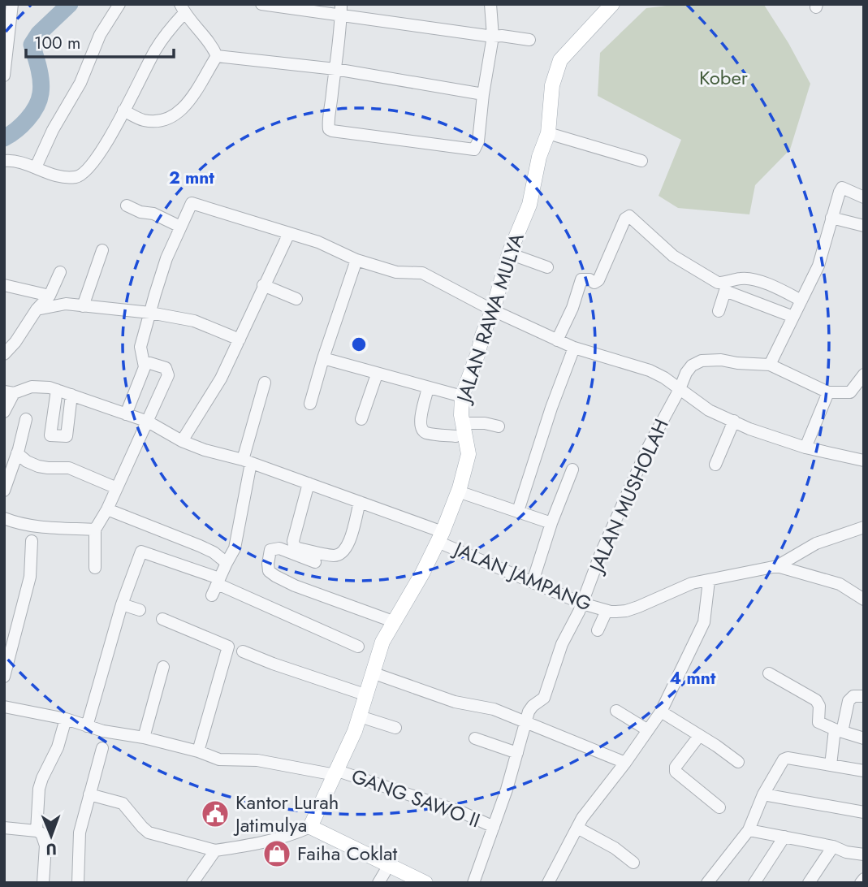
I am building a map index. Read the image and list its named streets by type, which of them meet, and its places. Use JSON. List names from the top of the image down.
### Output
{
  "streets": {
    "main road": ["JALAN RAWA MULYA"],
    "street": ["JALAN MUSHOLAH", "JALAN JAMPANG", "GANG SAWO II"]
  },
  "crossings": [
    ["JALAN RAWA MULYA", "JALAN JAMPANG"],
    ["JALAN RAWA MULYA", "GANG SAWO II"],
    ["JALAN MUSHOLAH", "JALAN JAMPANG"],
    ["JALAN MUSHOLAH", "GANG SAWO II"]
  ],
  "parks": ["Kober"],
  "places": {
    "public building": ["Kantor Lurah Jatimulya"],
    "shop": ["Faiha Coklat"]
  },
  "scale_bar": "100 m",
  "north": "bottom",
  "rings": ["2 mnt", "4 mnt"]
}
